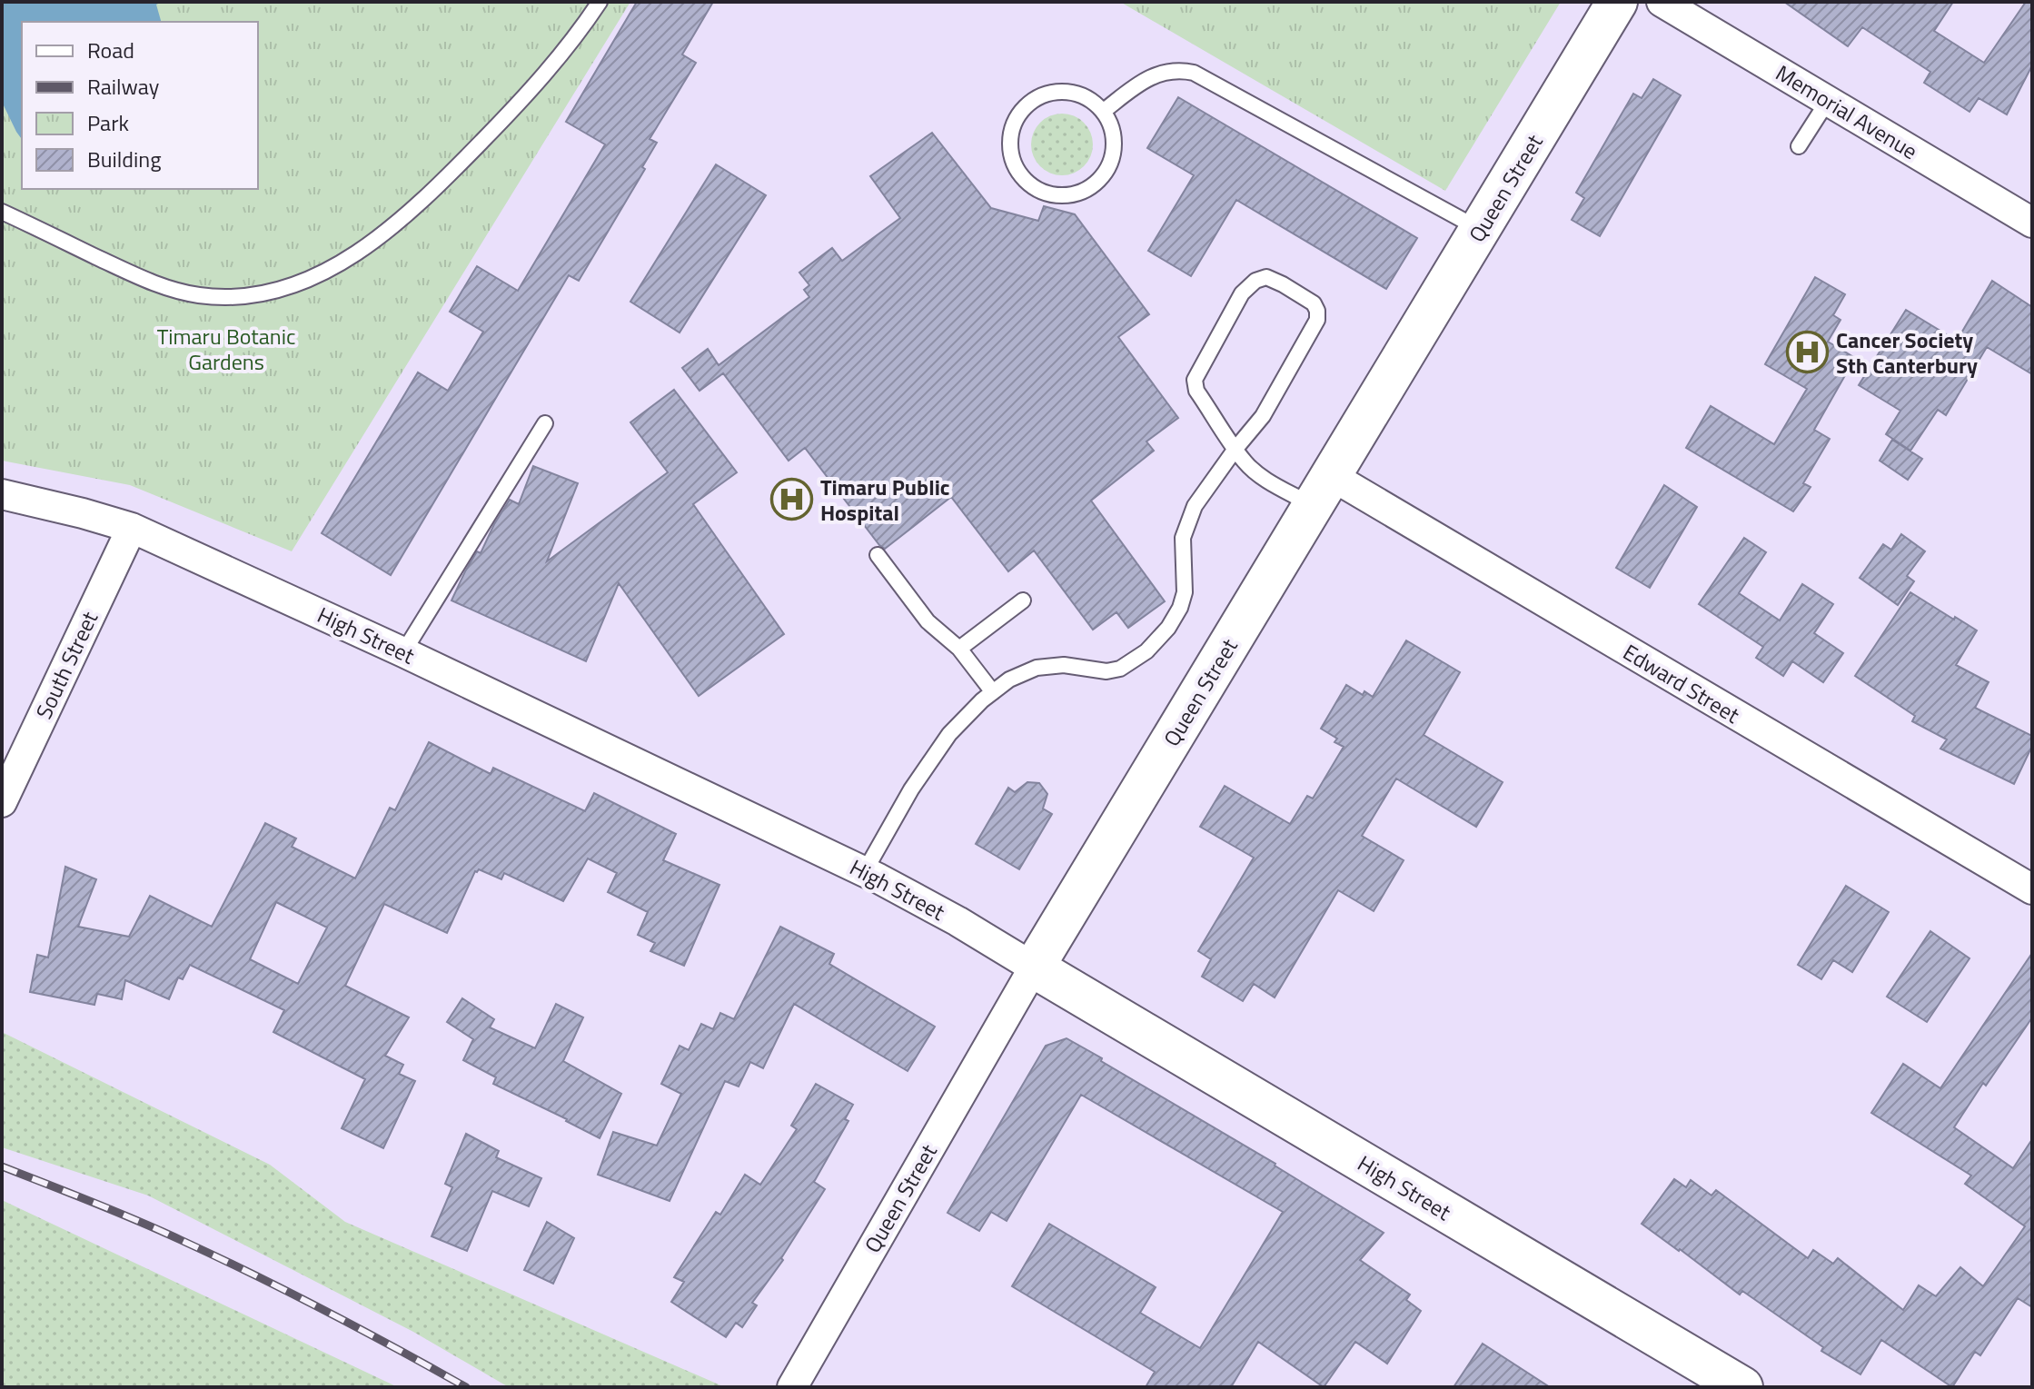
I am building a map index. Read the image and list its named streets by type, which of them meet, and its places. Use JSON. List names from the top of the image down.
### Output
{
  "streets": {
    "street": [
      "Memorial Avenue",
      "Queen Street",
      "High Street",
      "South Street",
      "Edward Street"
    ]
  },
  "crossings": [
    ["Queen Street", "High Street"],
    ["Queen Street", "Edward Street"],
    ["High Street", "South Street"]
  ],
  "parks": ["Timaru Botanic Gardens"],
  "places": {
    "hospital": ["Cancer Society Sth Canterbury", "Timaru Public Hospital"]
  },
  "legend": [
    "Road",
    "Railway",
    "Park",
    "Building"
  ]
}
